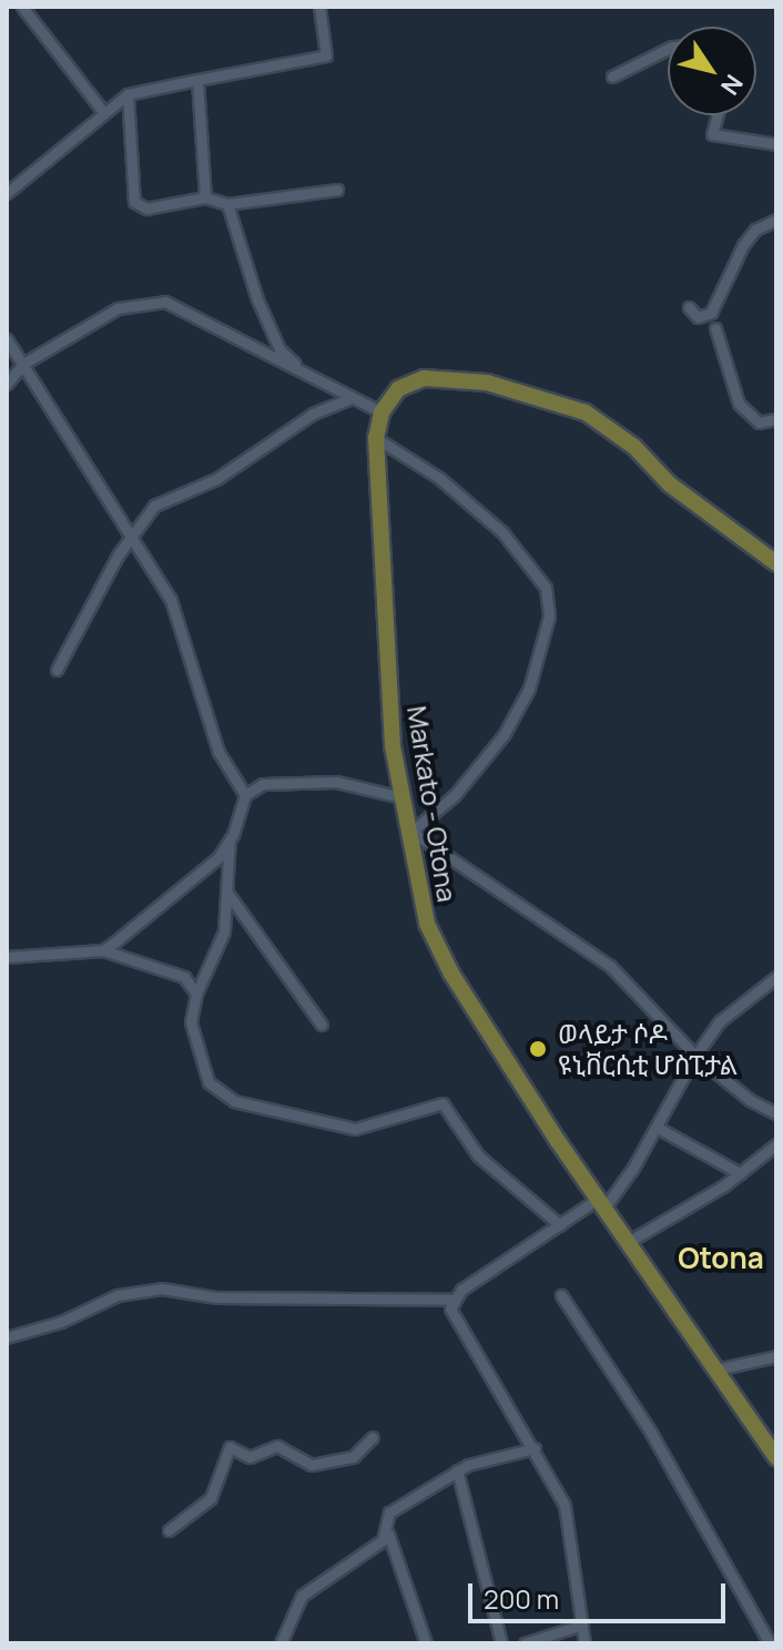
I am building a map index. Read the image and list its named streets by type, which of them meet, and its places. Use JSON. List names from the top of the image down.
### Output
{
  "streets": {
    "main road": ["Markato - Otona"]
  },
  "districts": ["Otona"],
  "places": ["ወላይታ ሶዶ ዩኒቨርሲቲ ሆስፒታል"],
  "scale_bar": "200 m",
  "north": "bottom right"
}
